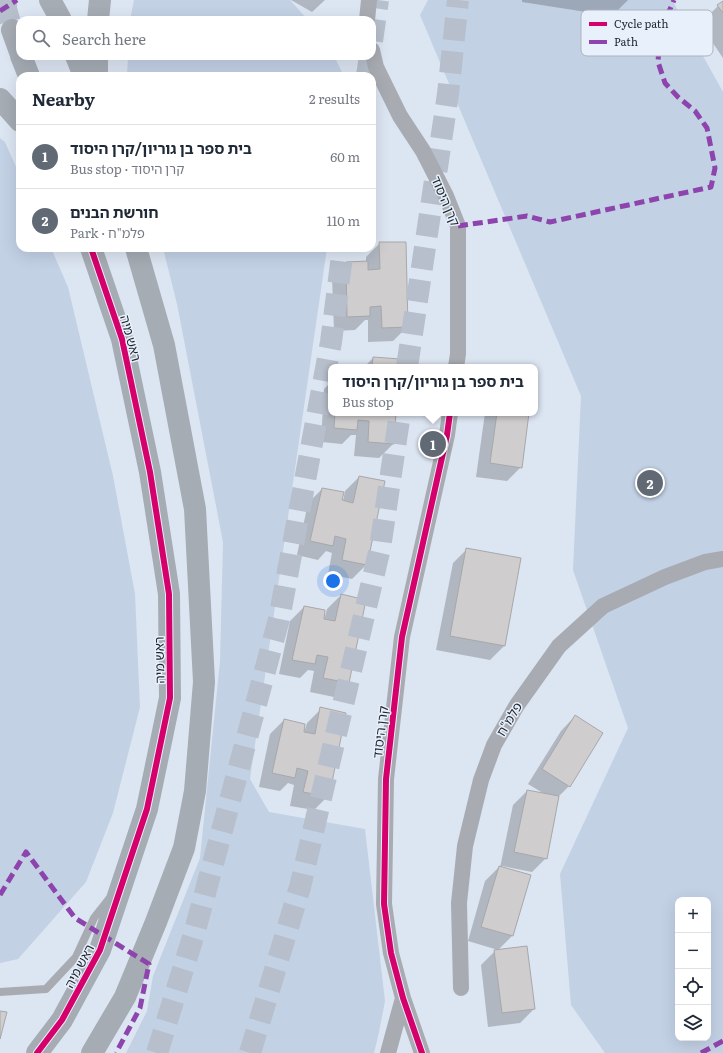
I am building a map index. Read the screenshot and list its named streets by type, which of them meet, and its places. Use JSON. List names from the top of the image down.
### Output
{
  "streets": {
    "street": ["קרן היסוד", "ראש מיה", "פלמ\"ח"]
  },
  "legend": ["Cycle path", "Path"],
  "page": {
    "search": "Search here",
    "heading": ["Nearby", "2 results"],
    "list": [
      {
        "mark": "1",
        "name": "בית ספר בן גוריון/קרן היסוד",
        "note": "Bus stop · קרן היסוד",
        "value": "60 m"
      },
      {
        "mark": "2",
        "name": "חורשת הבנים",
        "note": "Park · פלמ\"ח",
        "value": "110 m"
      }
    ],
    "popup": ["בית ספר בן גוריון/קרן היסוד", "Bus stop"],
    "pins": ["1", "2"],
    "map_buttons": ["+", "−"]
  }
}
